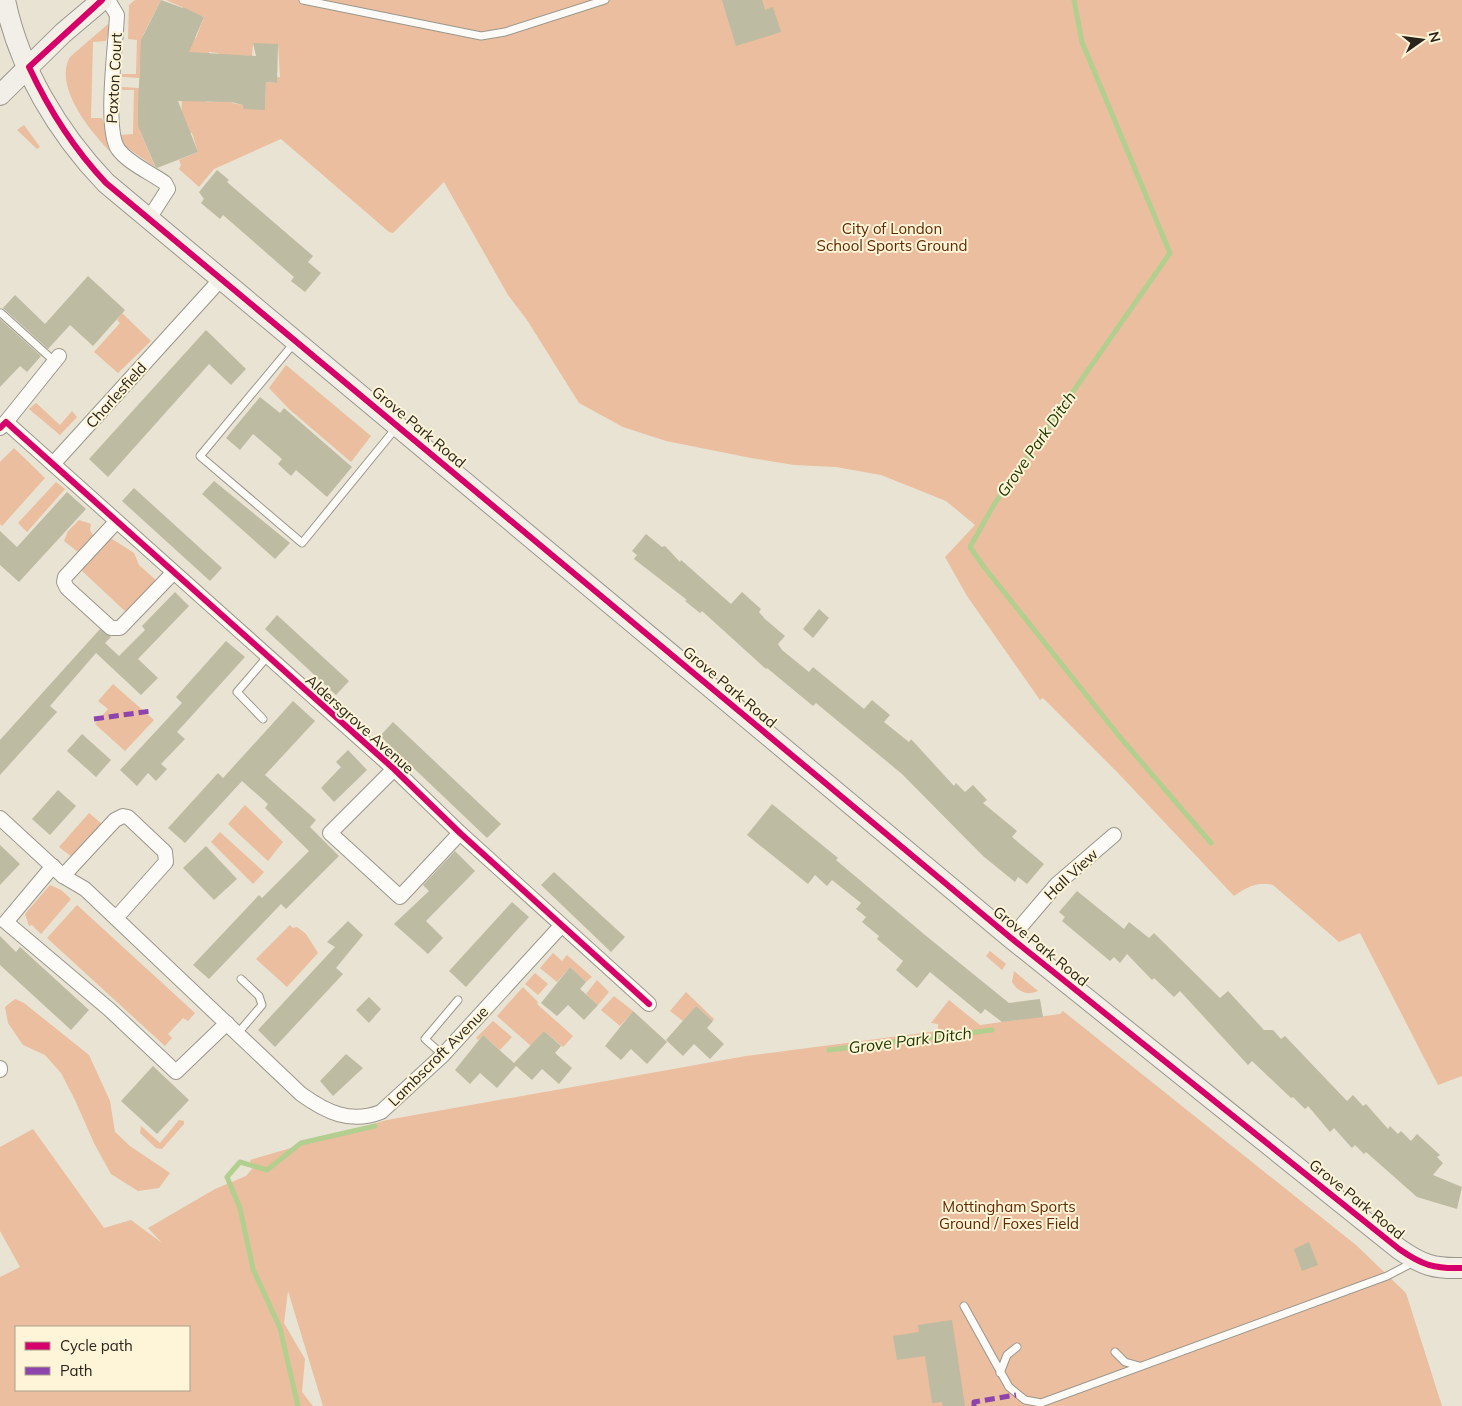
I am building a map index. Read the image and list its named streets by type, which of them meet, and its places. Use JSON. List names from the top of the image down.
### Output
{
  "streets": {
    "main road": ["Grove Park Road"],
    "street": [
      "Paxton Court",
      "Charlesfield",
      "Aldersgrove Avenue",
      "Hall View",
      "Lambscroft Avenue"
    ]
  },
  "crossings": [
    ["Paxton Court", "Grove Park Road"],
    ["Charlesfield", "Grove Park Road"],
    ["Charlesfield", "Aldersgrove Avenue"],
    ["Grove Park Road", "Hall View"],
    ["Aldersgrove Avenue", "Lambscroft Avenue"]
  ],
  "water": ["Grove Park Ditch"],
  "parks": ["City of London School Sports Ground", "Mottingham Sports Ground / Foxes Field"],
  "legend": ["Cycle path", "Path"],
  "north": "right"
}
